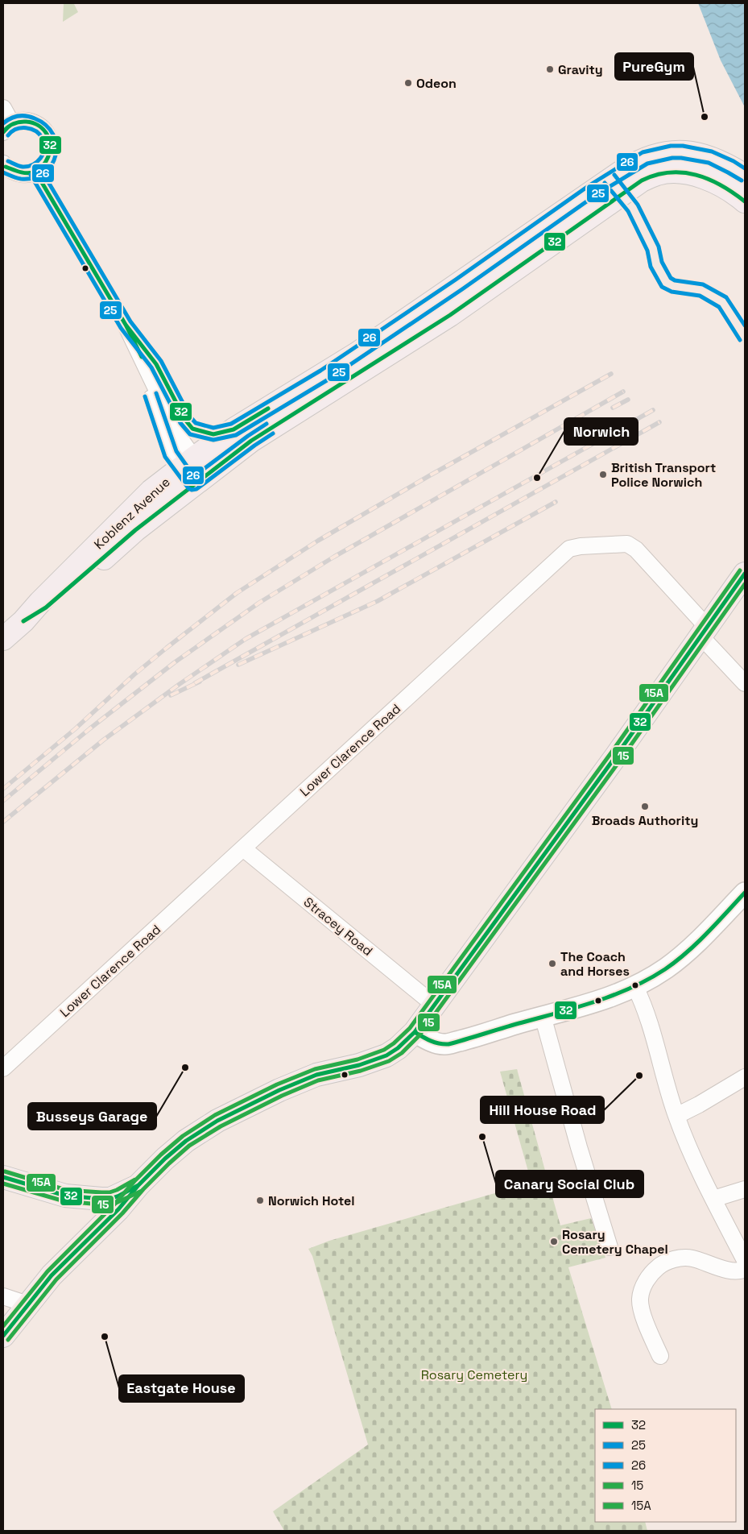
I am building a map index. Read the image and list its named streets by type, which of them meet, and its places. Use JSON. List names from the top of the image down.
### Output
{
  "streets": {
    "main road": ["Koblenz Avenue"],
    "street": ["Lower Clarence Road", "Stracey Road"]
  },
  "crossings": [
    ["Lower Clarence Road", "Stracey Road"]
  ],
  "parks": ["Rosary Cemetery"],
  "places": [
    "Gravity",
    "Odeon",
    "PureGym",
    "British Transport Police Norwich",
    "Norwich",
    "Broads Authority",
    "The Coach and Horses",
    "Busseys Garage",
    "Hill House Road",
    "Canary Social Club",
    "Norwich Hotel",
    "Rosary Cemetery Chapel",
    "Eastgate House"
  ],
  "lines": [
    "transit line 26",
    "transit line 32",
    "transit line 25",
    "transit line 15A",
    "transit line 15"
  ],
  "legend": [
    "32",
    "25",
    "26",
    "15",
    "15A"
  ]
}
